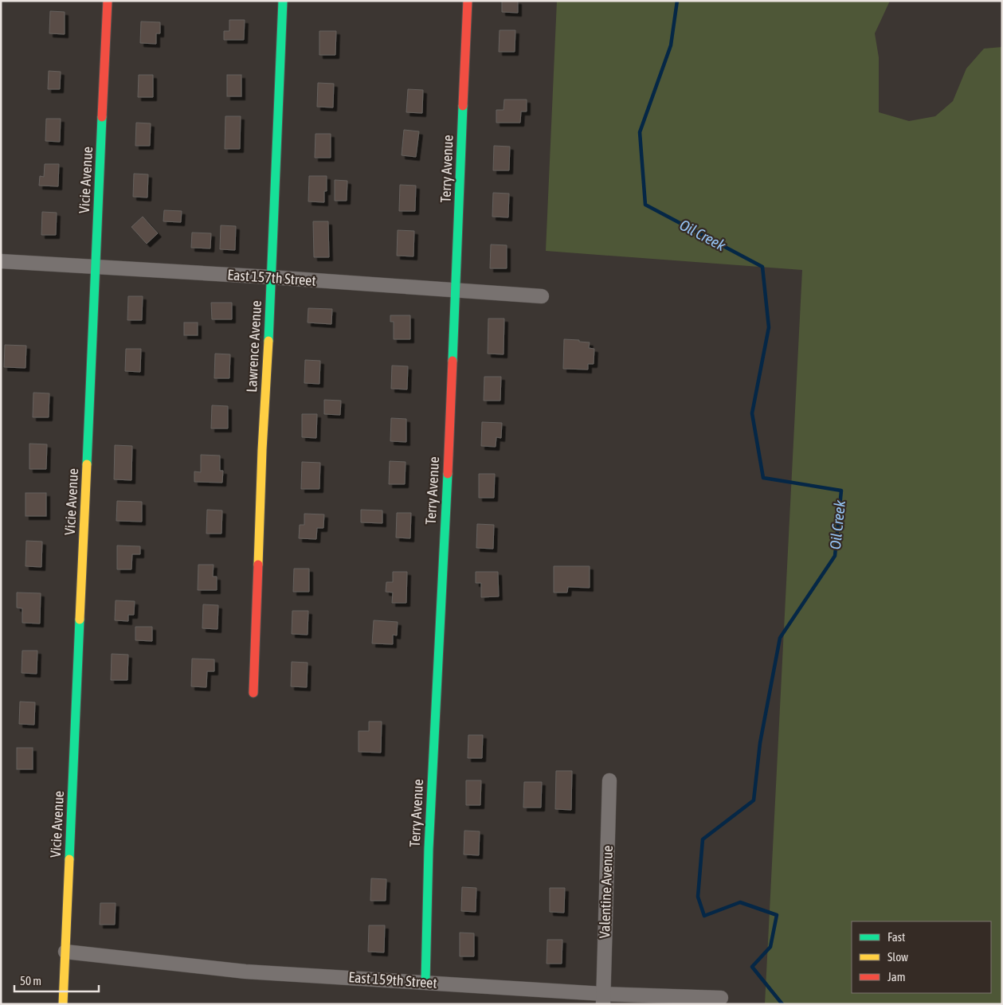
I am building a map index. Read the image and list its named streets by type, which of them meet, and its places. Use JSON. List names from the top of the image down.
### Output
{
  "streets": {
    "street": [
      "Terry Avenue",
      "Vicie Avenue",
      "East 157th Street",
      "Lawrence Avenue",
      "Valentine Avenue",
      "East 159th Street"
    ]
  },
  "crossings": [
    ["Terry Avenue", "East 157th Street"],
    ["Terry Avenue", "East 159th Street"],
    ["Vicie Avenue", "East 157th Street"],
    ["Vicie Avenue", "East 159th Street"],
    ["East 157th Street", "Lawrence Avenue"],
    ["Valentine Avenue", "East 159th Street"]
  ],
  "water": ["Oil Creek"],
  "legend": ["Fast", "Slow", "Jam"],
  "scale_bar": "50 m"
}
